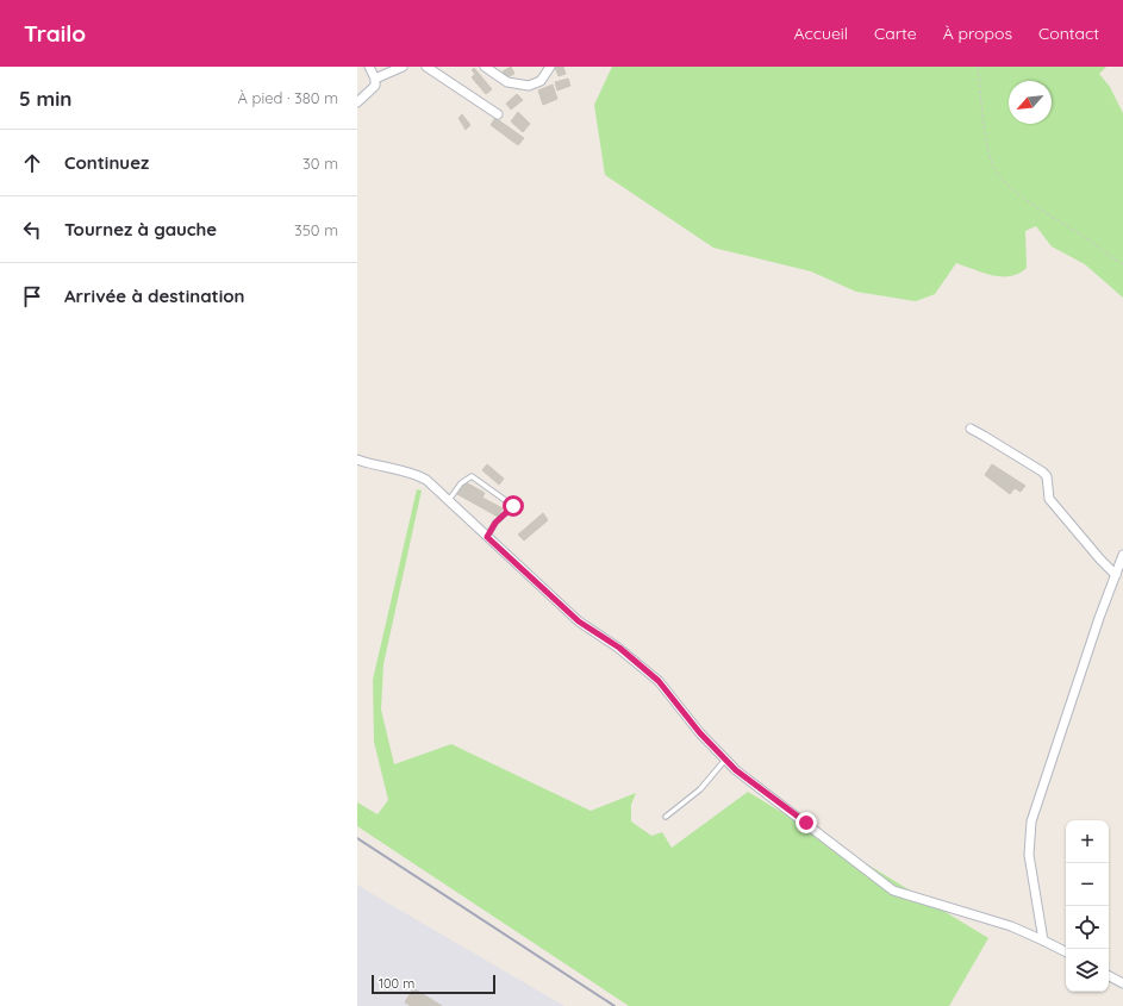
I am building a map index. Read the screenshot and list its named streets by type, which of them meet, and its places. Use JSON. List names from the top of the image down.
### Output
{
  "scale_bar": "100 m",
  "north": "bottom left",
  "page": {
    "header": "Trailo",
    "nav": [
      "Accueil",
      "Carte",
      "À propos",
      "Contact"
    ],
    "heading": ["5 min", "À pied · 380 m"],
    "list": [
      ["Continuez", "30 m"],
      ["Tournez à gauche", "350 m"],
      "Arrivée à destination"
    ],
    "map_buttons": ["+", "−"],
    "scale": "100 m"
  }
}
